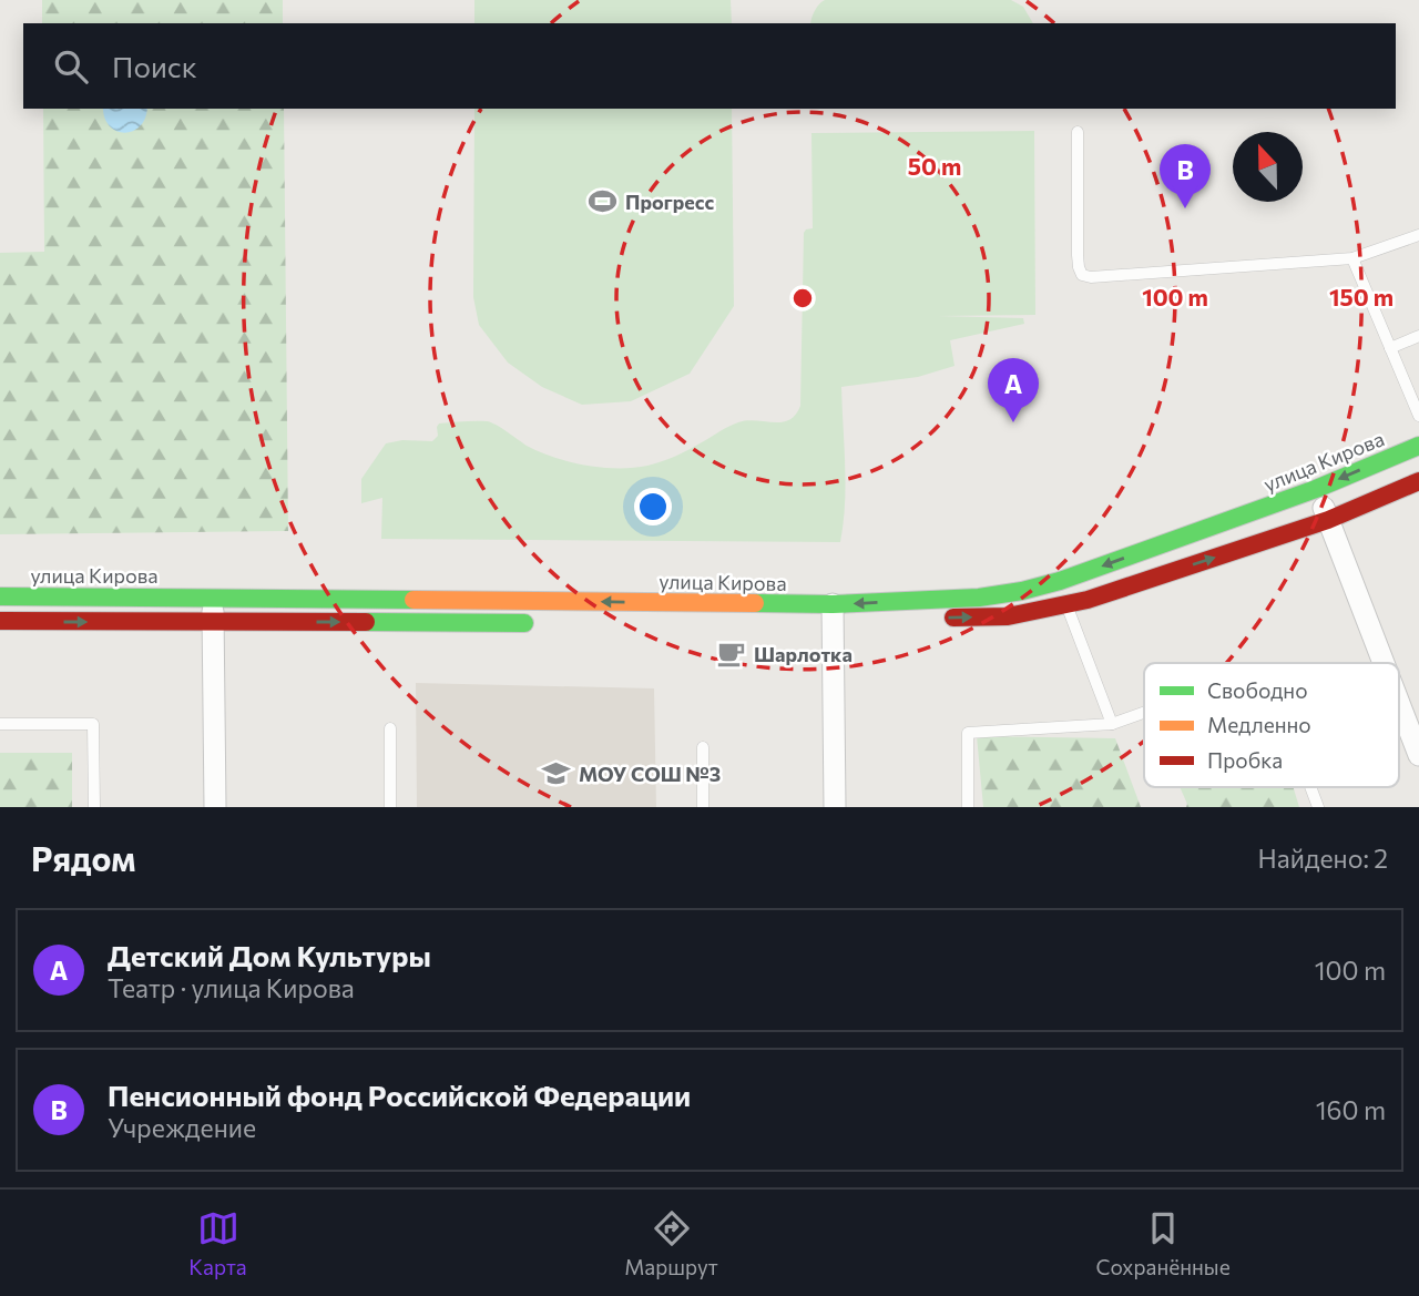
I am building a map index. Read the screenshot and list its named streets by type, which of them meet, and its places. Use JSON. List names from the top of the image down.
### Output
{
  "streets": {
    "main road": ["улица Кирова"]
  },
  "places": {
    "sports": ["Прогресс"],
    "cafe": ["Шарлотка"],
    "school or university": ["МОУ СОШ №3"]
  },
  "legend": ["Свободно", "Медленно", "Пробка"],
  "north": "top",
  "page": {
    "search": "Поиск",
    "pins": ["B", "A"],
    "heading": ["Рядом", "Найдено: 2"],
    "list": [
      {
        "mark": "A",
        "name": "Детский Дом Культуры",
        "note": "Театр · улица Кирова",
        "value": "100 m"
      },
      {
        "mark": "B",
        "name": "Пенсионный фонд Российской Федерации",
        "note": "Учреждение",
        "value": "160 m"
      }
    ],
    "nav": ["Карта", "Маршрут", "Сохранённые"]
  },
  "rings": ["50 m", "100 m", "150 m"]
}
